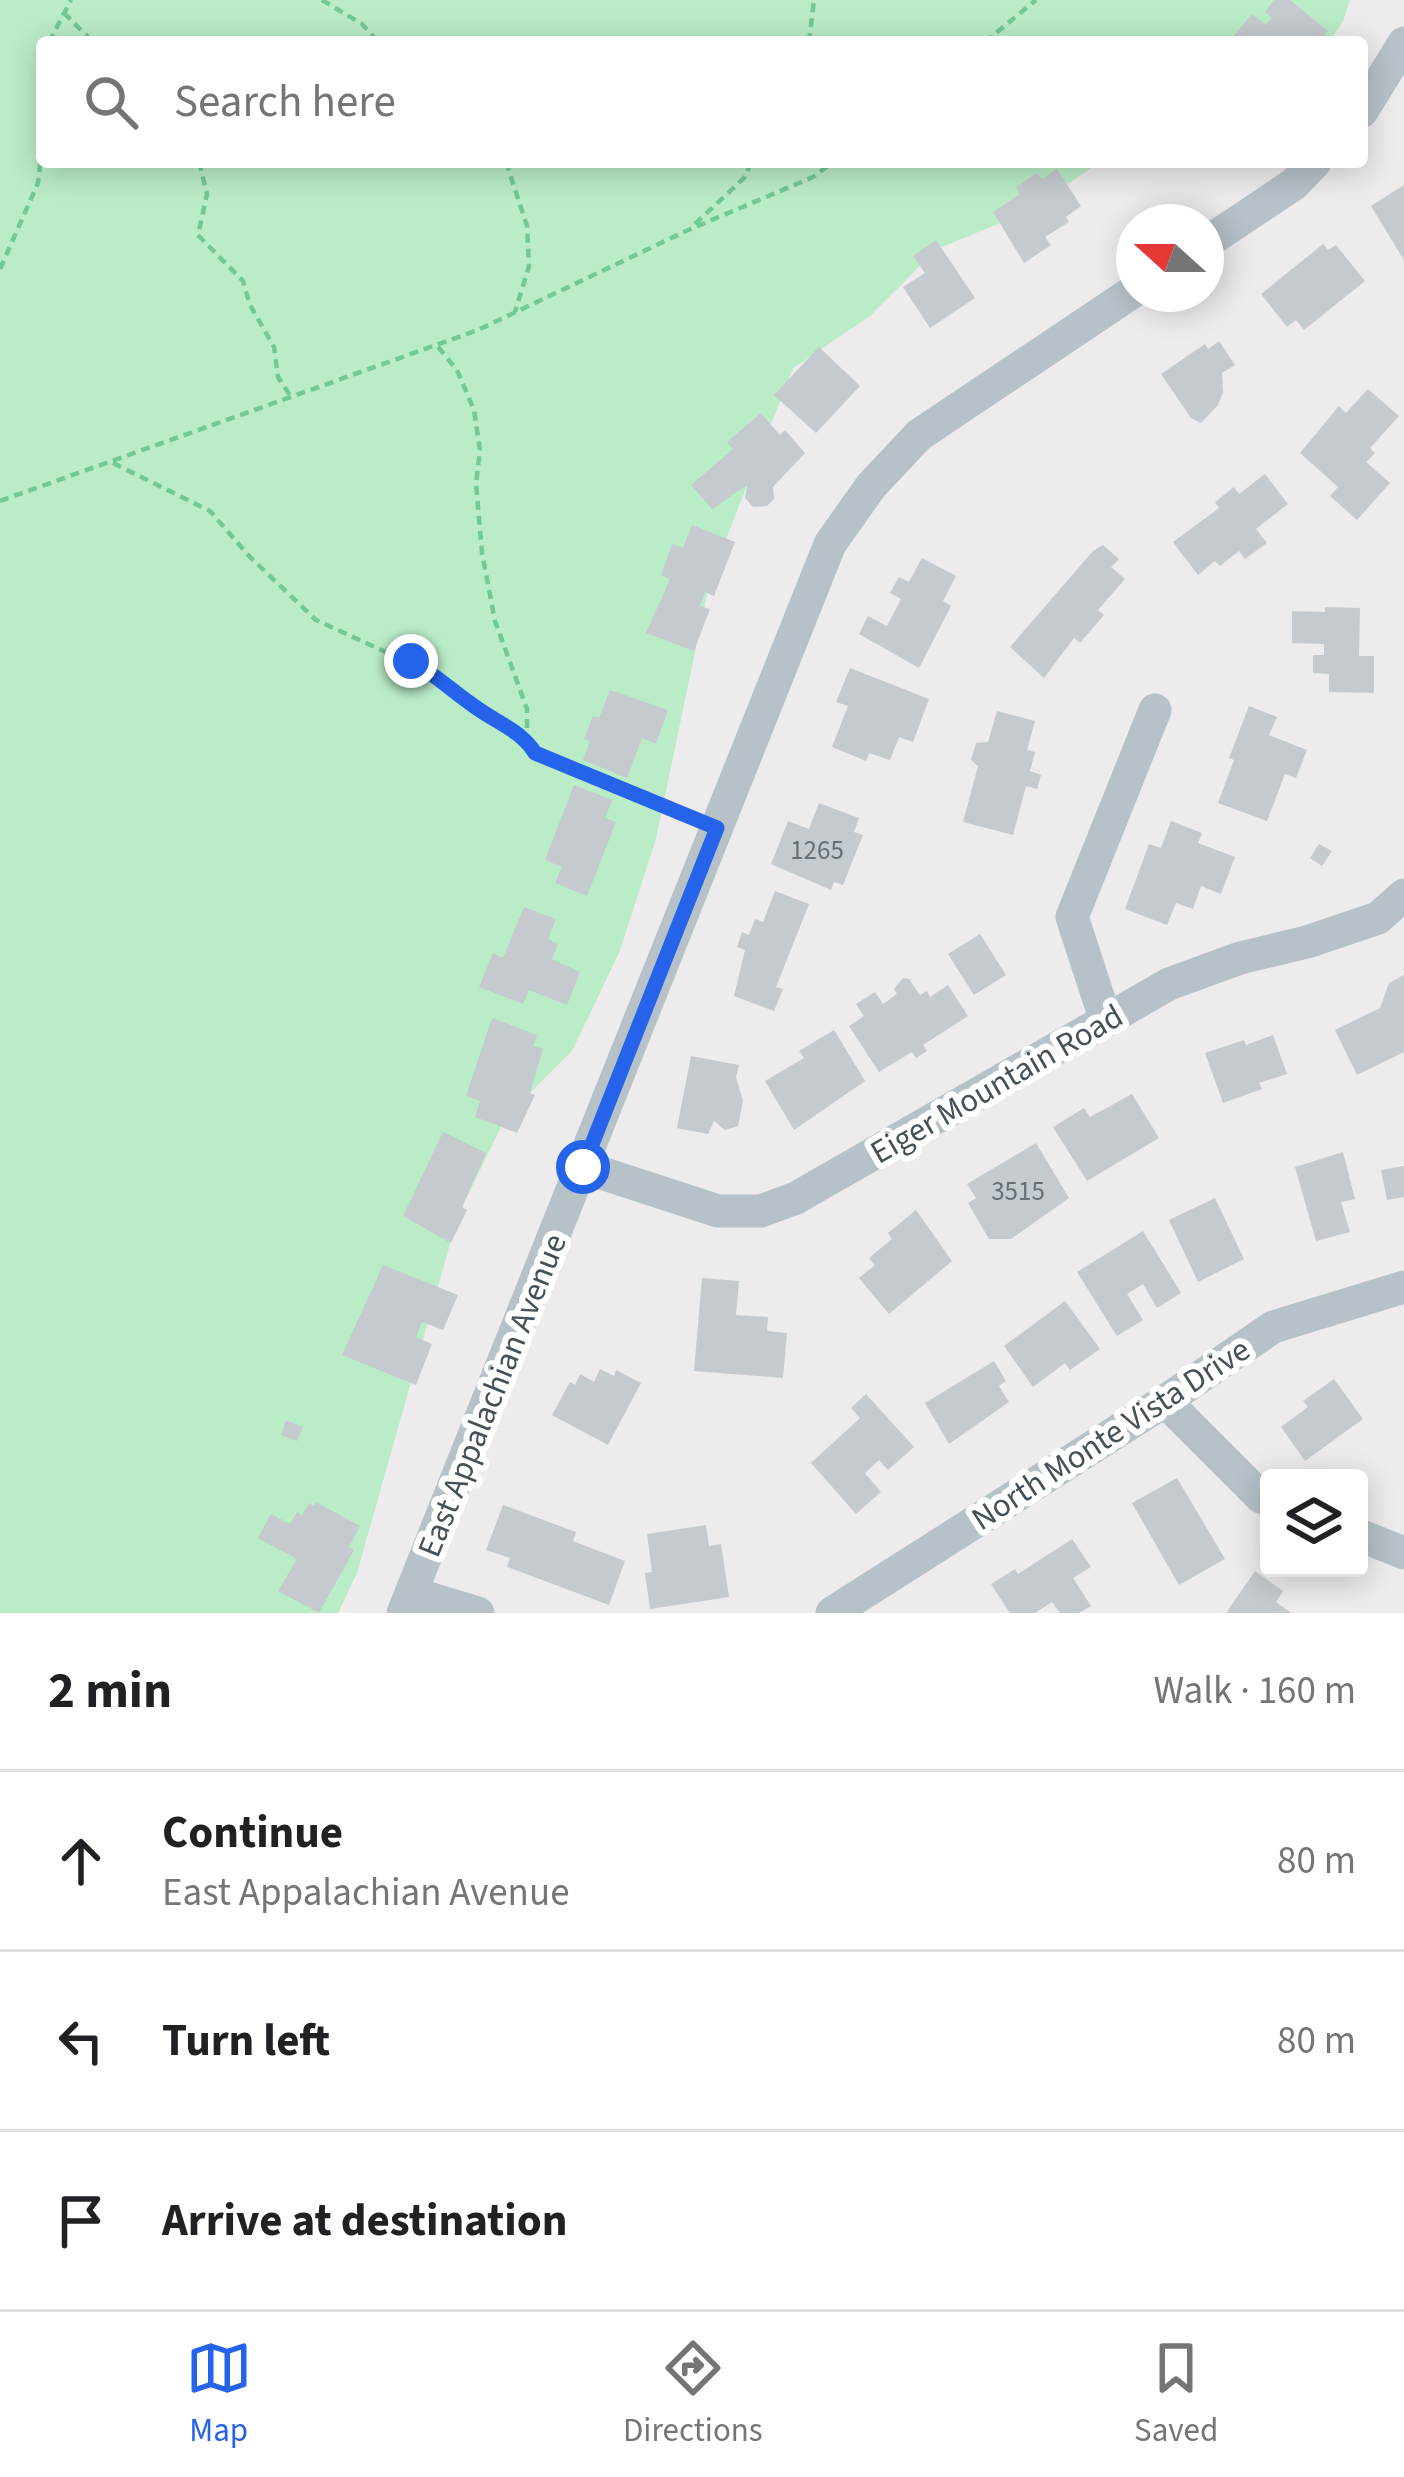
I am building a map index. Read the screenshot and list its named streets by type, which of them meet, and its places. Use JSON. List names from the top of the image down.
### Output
{
  "streets": {
    "street": ["Eiger Mountain Road", "East Appalachian Avenue", "North Monte Vista Drive"]
  },
  "crossings": [
    ["Eiger Mountain Road", "East Appalachian Avenue"]
  ],
  "house_numbers": ["1265", "3515"],
  "north": "left",
  "page": {
    "search": "Search here",
    "heading": ["2 min", "Walk · 160 m"],
    "list": [
      ["Continue", "East Appalachian Avenue", "80 m"],
      ["Turn left", "80 m"],
      "Arrive at destination"
    ],
    "nav": ["Map", "Directions", "Saved"]
  }
}
